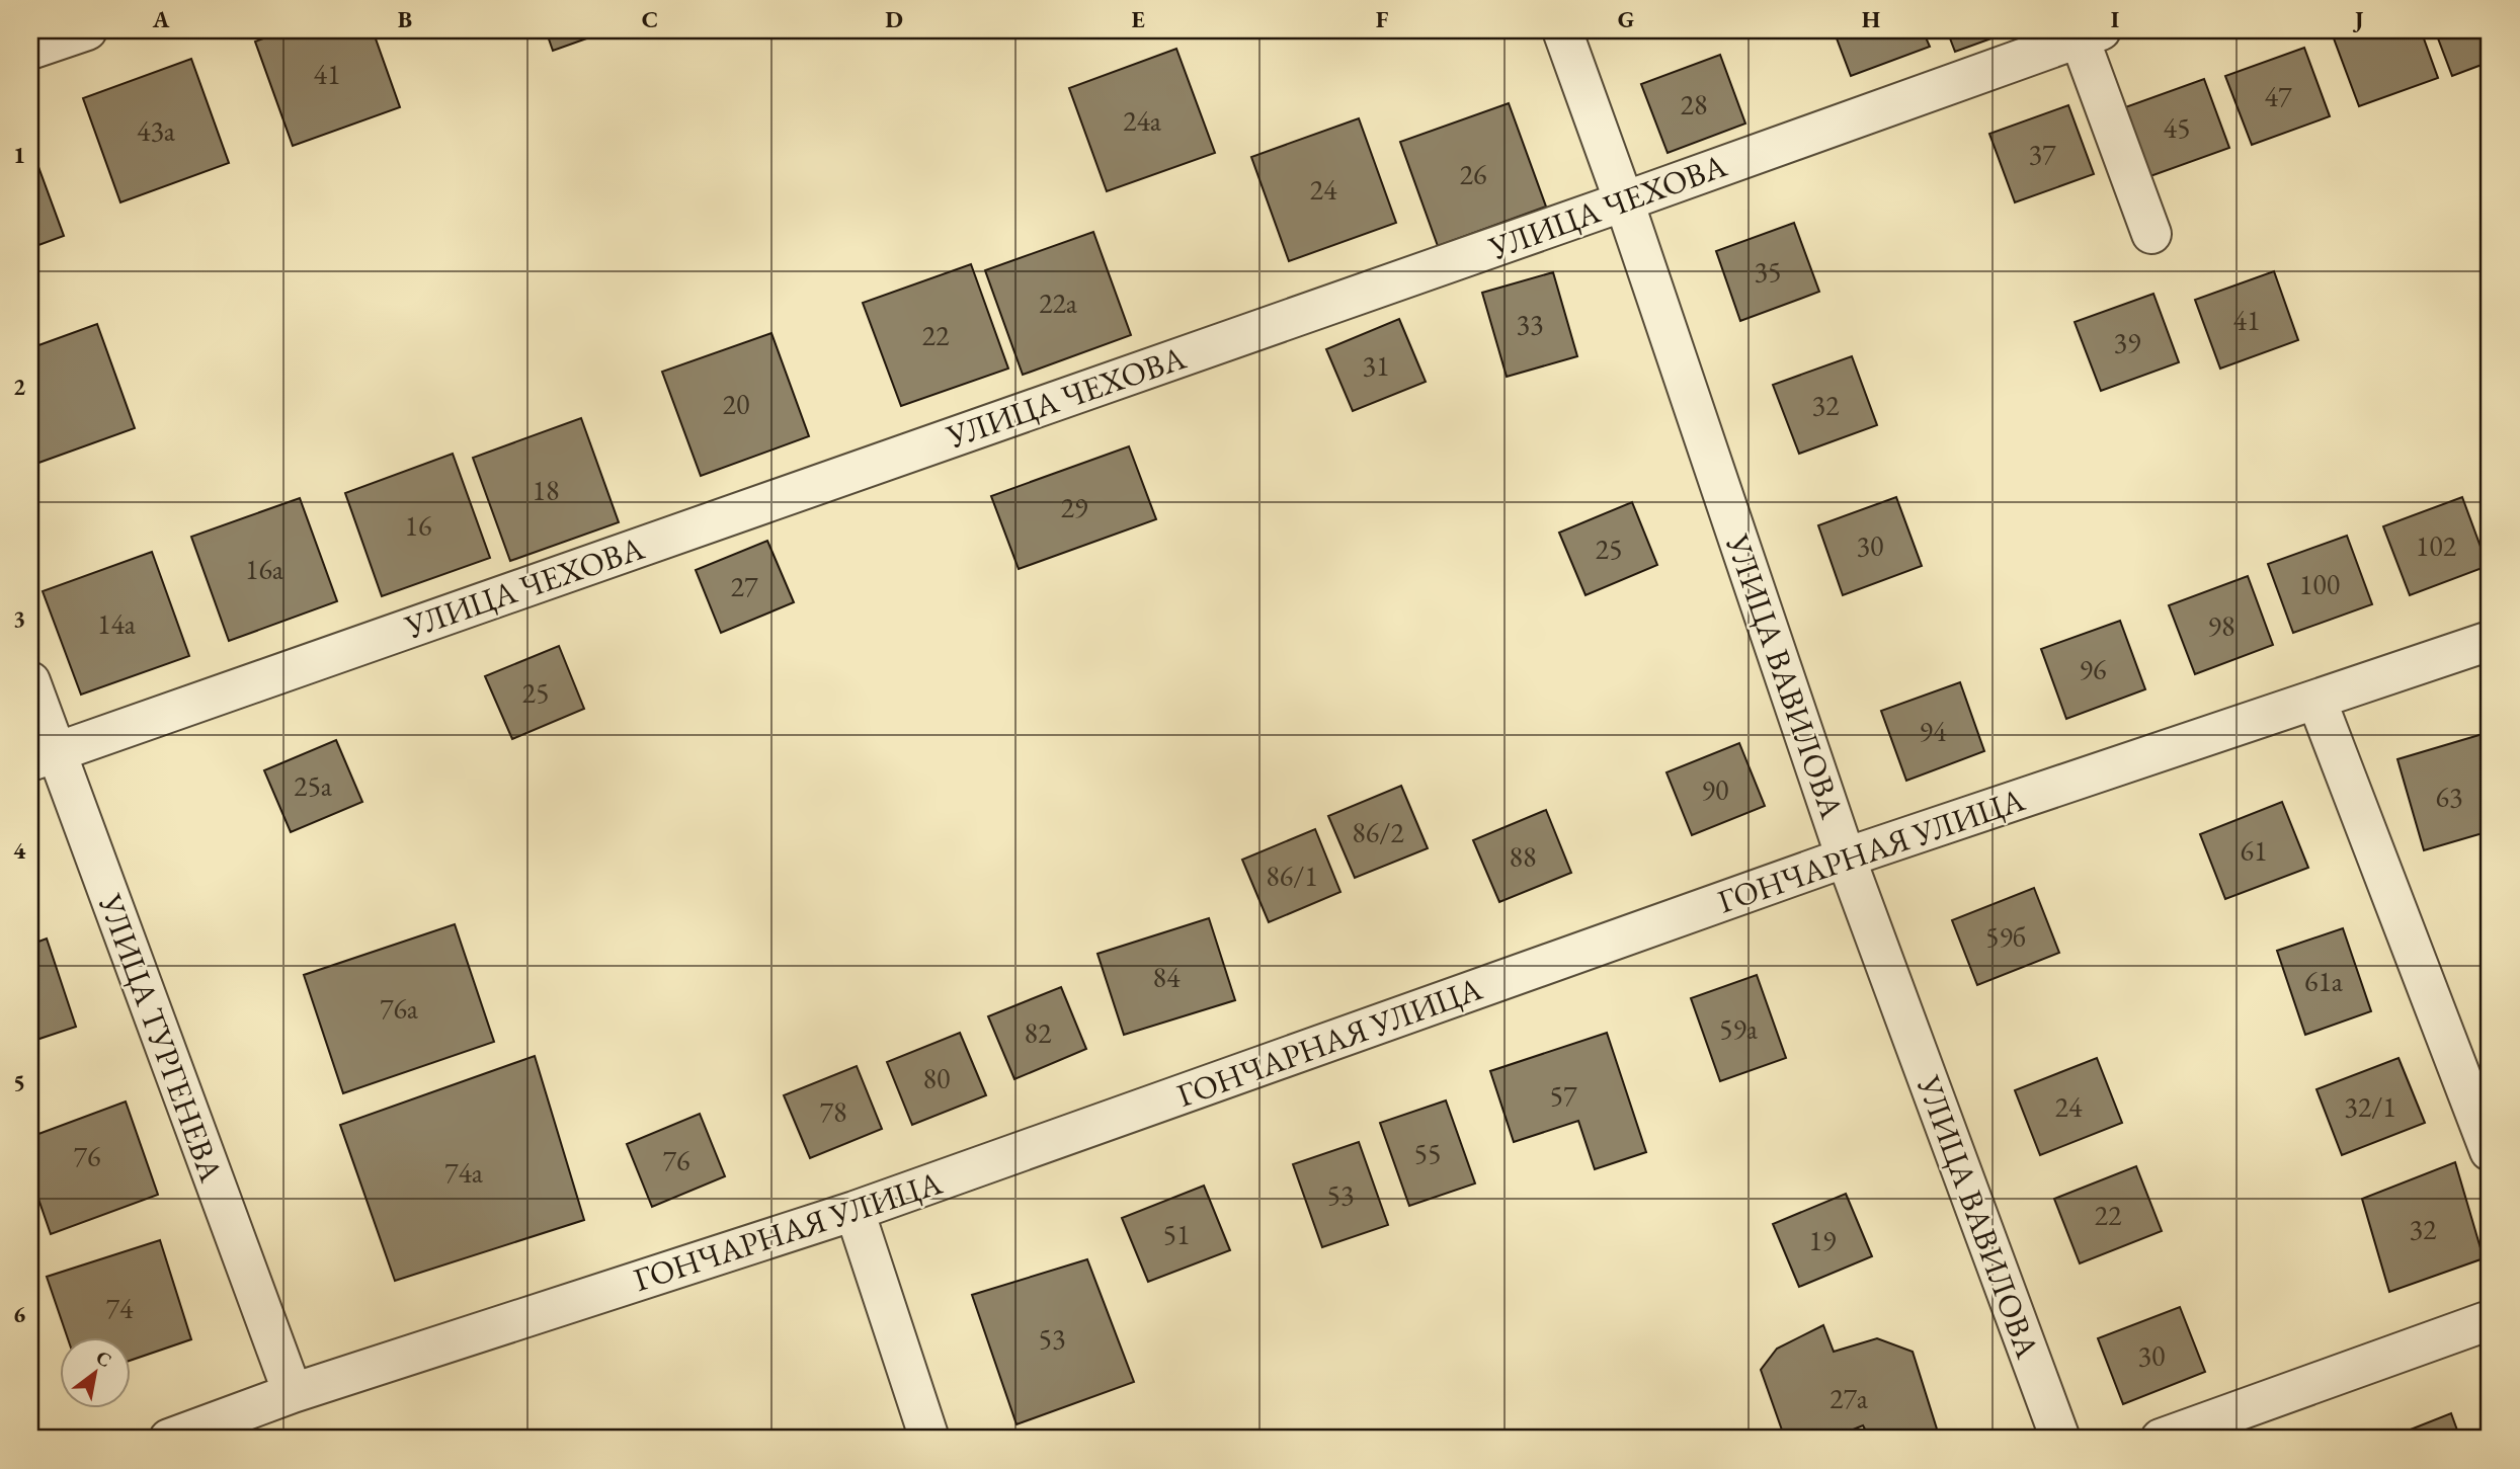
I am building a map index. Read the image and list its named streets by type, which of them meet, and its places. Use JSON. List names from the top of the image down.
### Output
{
  "streets": {
    "street": [
      "УЛИЦА ЧЕХОВА",
      "УЛИЦА ВАВИЛОВА",
      "ГОНЧАРНАЯ УЛИЦА",
      "УЛИЦА ТУРГЕНЕВА"
    ]
  },
  "crossings": [
    ["УЛИЦА ЧЕХОВА", "УЛИЦА ВАВИЛОВА"],
    ["УЛИЦА ЧЕХОВА", "УЛИЦА ТУРГЕНЕВА"],
    ["УЛИЦА ВАВИЛОВА", "ГОНЧАРНАЯ УЛИЦА"],
    ["ГОНЧАРНАЯ УЛИЦА", "УЛИЦА ТУРГЕНЕВА"]
  ],
  "house_numbers": [
    "41",
    "47",
    "28",
    "24а",
    "45",
    "43а",
    "37",
    "26",
    "24",
    "35",
    "22а",
    "41",
    "33",
    "22",
    "39",
    "31",
    "20",
    "32",
    "18",
    "29",
    "16",
    "30",
    "102",
    "25",
    "16а",
    "100",
    "27",
    "14а",
    "98",
    "96",
    "25",
    "94",
    "25а",
    "90",
    "63",
    "86/2",
    "61",
    "88",
    "86/1",
    "59б",
    "84",
    "61а",
    "76а",
    "59а",
    "82",
    "80",
    "57",
    "24",
    "32/1",
    "78",
    "55",
    "76",
    "76",
    "74а",
    "53",
    "22",
    "32",
    "51",
    "19",
    "74",
    "53",
    "30",
    "27а"
  ],
  "north": "top right",
  "grid": {
    "columns": [
      "A",
      "B",
      "C",
      "D",
      "E",
      "F",
      "G",
      "H",
      "I",
      "J"
    ],
    "rows": [
      "1",
      "2",
      "3",
      "4",
      "5",
      "6"
    ]
  }
}
